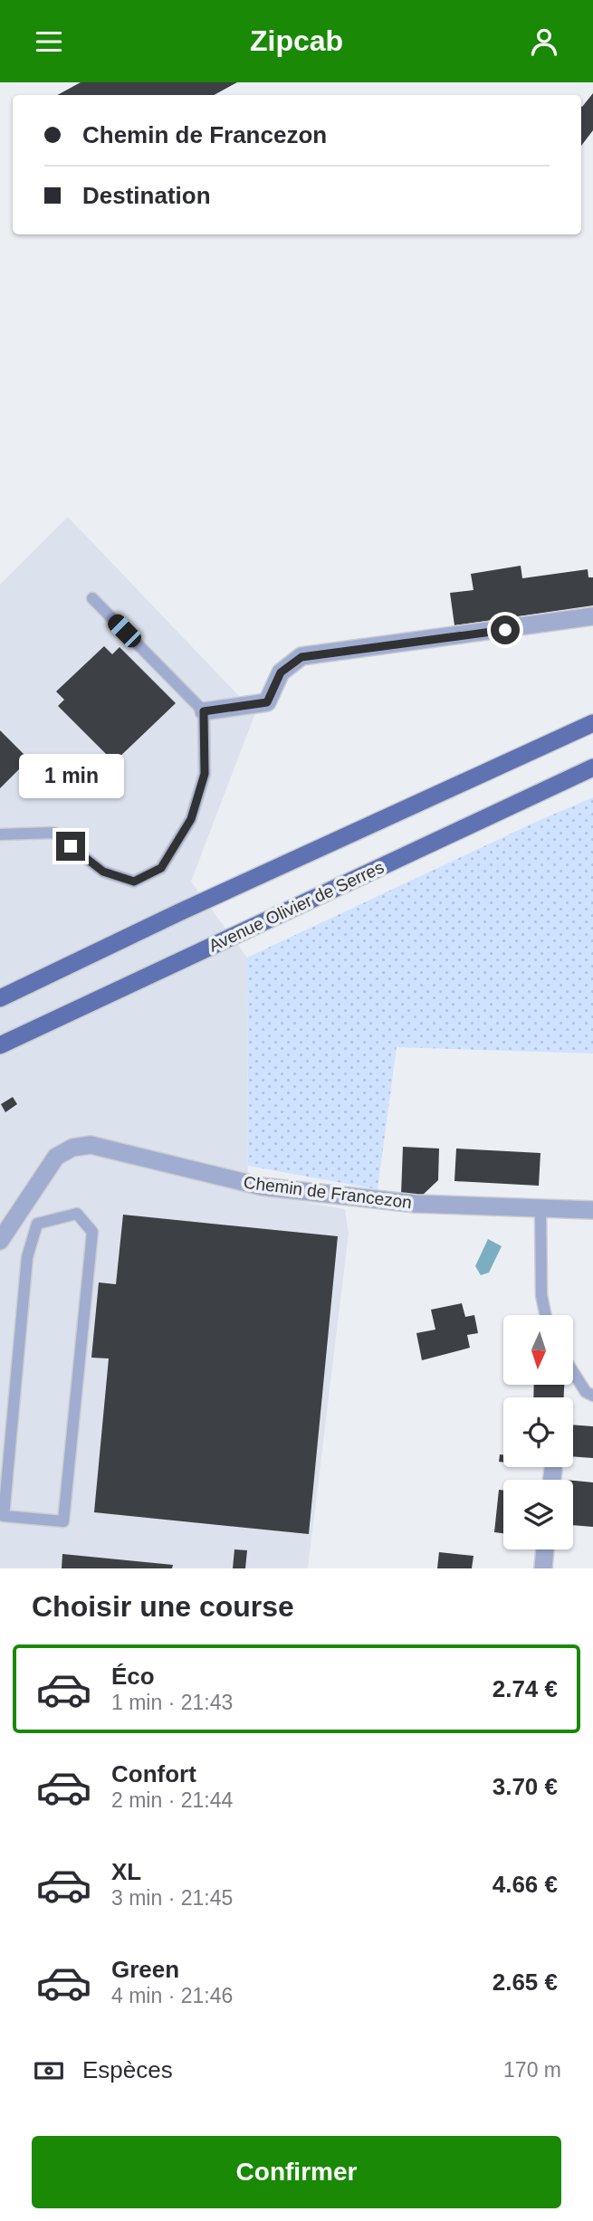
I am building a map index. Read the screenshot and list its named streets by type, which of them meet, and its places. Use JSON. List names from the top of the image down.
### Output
{
  "streets": {
    "main road": ["Avenue Olivier de Serres"],
    "street": ["Chemin de Francezon"]
  },
  "north": "bottom",
  "page": {
    "header": "Zipcab",
    "banner": ["Chemin de Francezon", "Destination"],
    "bubble": "1 min",
    "heading": "Choisir une course",
    "list": [
      {
        "name": "Éco",
        "note": "1 min · 21:43",
        "value": "2.74 €"
      },
      {
        "name": "Confort",
        "note": "2 min · 21:44",
        "value": "3.70 €"
      },
      {
        "name": "XL",
        "note": "3 min · 21:45",
        "value": "4.66 €"
      },
      {
        "name": "Green",
        "note": "4 min · 21:46",
        "value": "2.65 €"
      }
    ],
    "pay": ["Espèces", "170 m"],
    "buttons": "Confirmer"
  }
}
